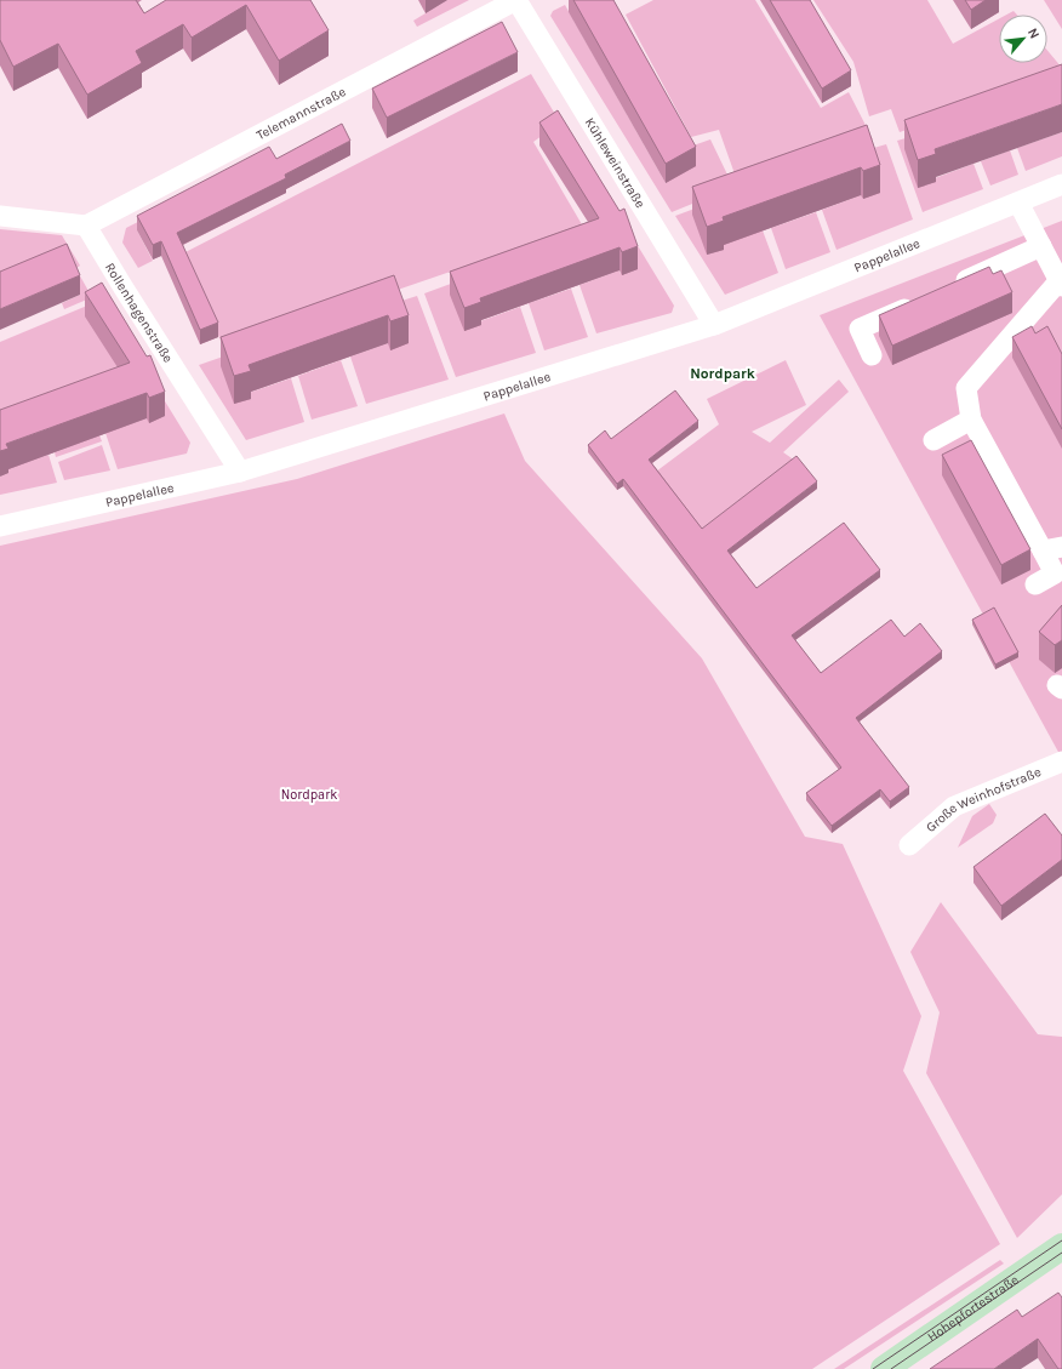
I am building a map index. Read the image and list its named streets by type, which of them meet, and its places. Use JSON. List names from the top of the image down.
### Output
{
  "streets": {
    "street": [
      "Telemannstraße",
      "Kühleweinstraße",
      "Pappelallee",
      "Rollenhagenstraße",
      "Große Weinhofstraße",
      "Hohepfortestraße"
    ]
  },
  "crossings": [
    ["Telemannstraße", "Kühleweinstraße"],
    ["Telemannstraße", "Rollenhagenstraße"],
    ["Kühleweinstraße", "Pappelallee"],
    ["Pappelallee", "Rollenhagenstraße"]
  ],
  "districts": ["Nordpark"],
  "parks": ["Nordpark"],
  "north": "top right"
}
